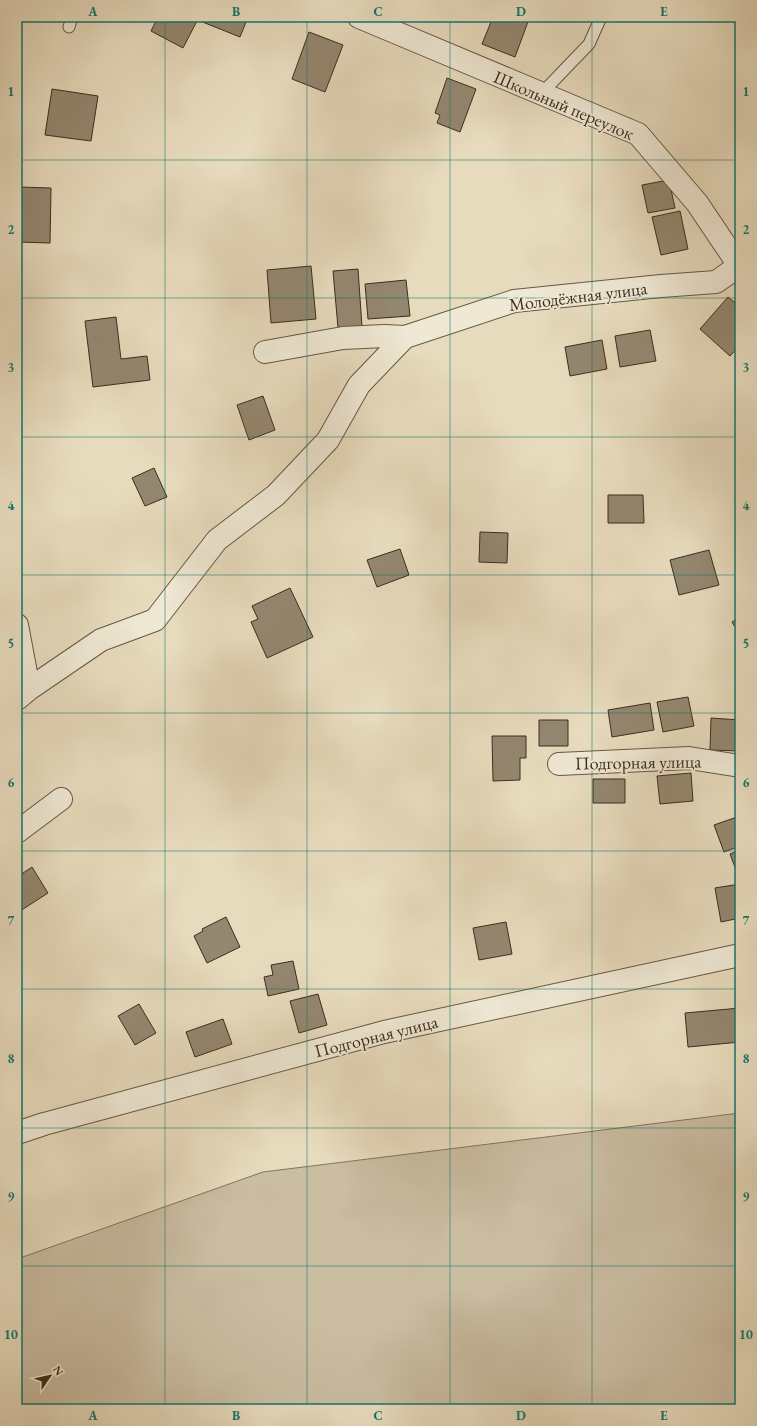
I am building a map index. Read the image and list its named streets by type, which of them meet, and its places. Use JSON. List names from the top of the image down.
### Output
{
  "streets": {
    "street": ["Школьный переулок", "Молодёжная улица", "Подгорная улица"]
  },
  "crossings": [
    ["Школьный переулок", "Молодёжная улица"]
  ],
  "north": "top right",
  "grid": {
    "columns": [
      "A",
      "B",
      "C",
      "D",
      "E"
    ],
    "rows": [
      "1",
      "2",
      "3",
      "4",
      "5",
      "6",
      "7",
      "8",
      "9",
      "10"
    ]
  }
}
